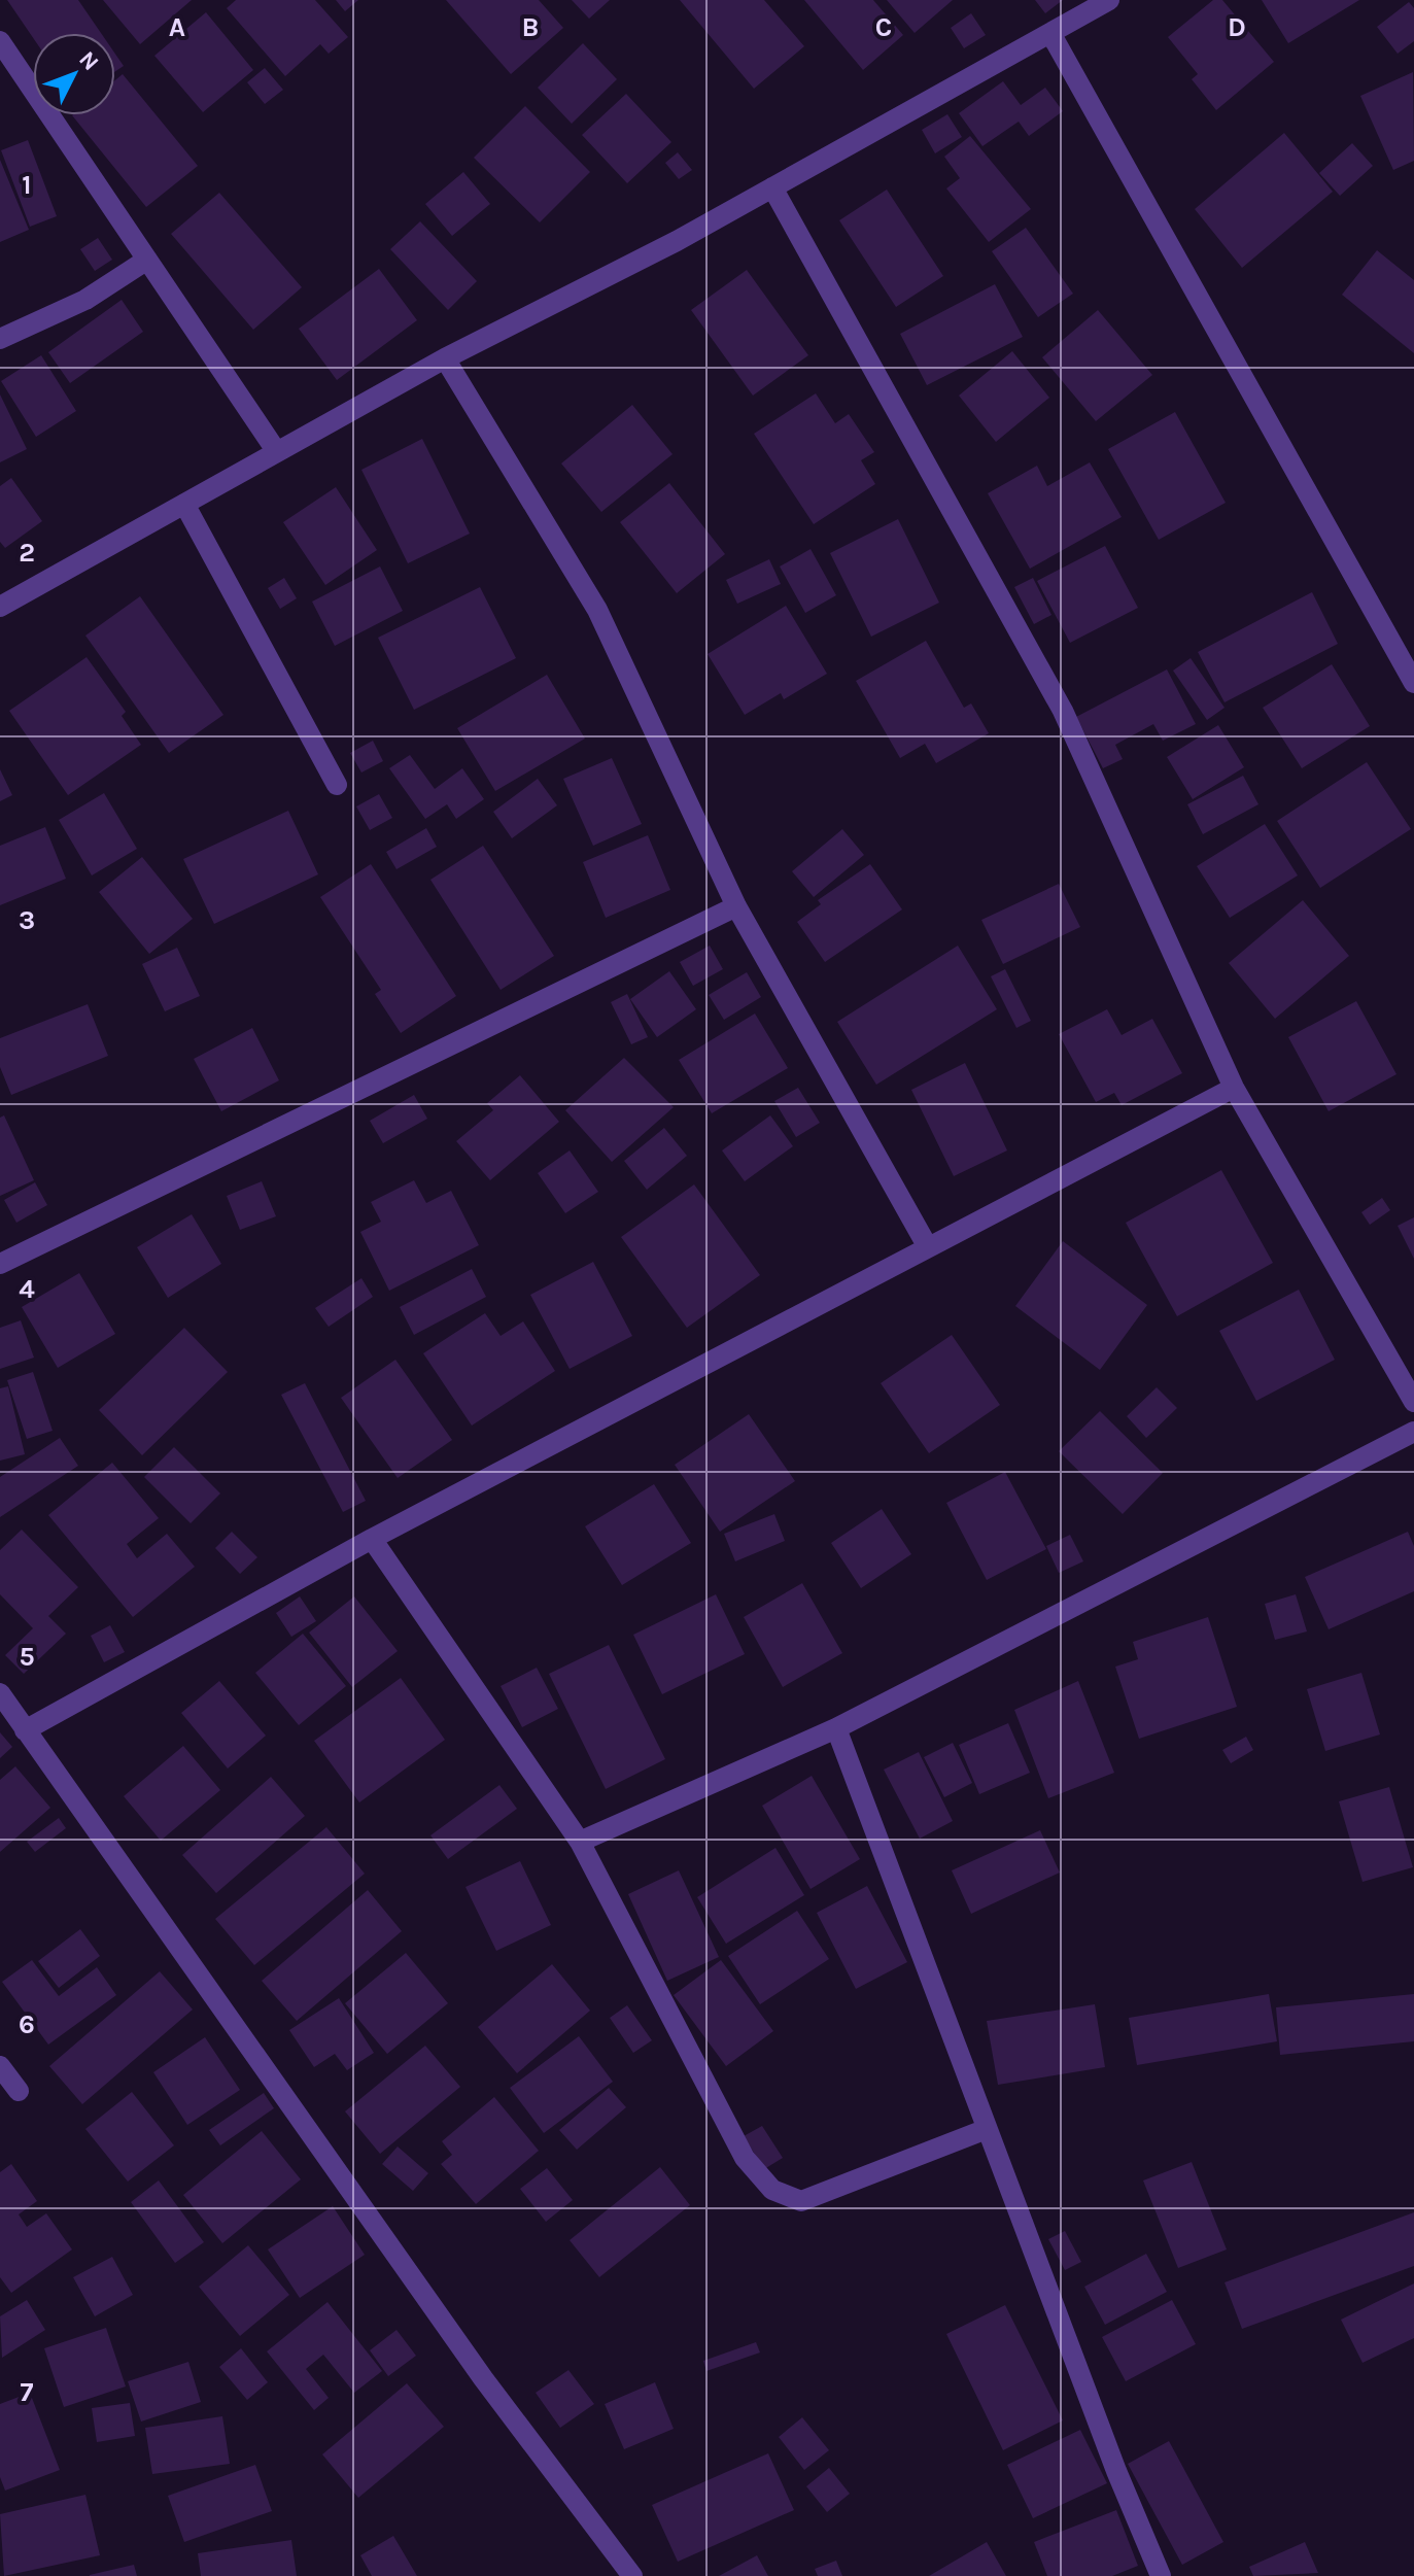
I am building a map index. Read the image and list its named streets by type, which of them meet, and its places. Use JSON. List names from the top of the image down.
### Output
{
  "north": "top right",
  "grid": {
    "columns": [
      "A",
      "B",
      "C",
      "D"
    ],
    "rows": [
      "1",
      "2",
      "3",
      "4",
      "5",
      "6",
      "7"
    ]
  }
}
